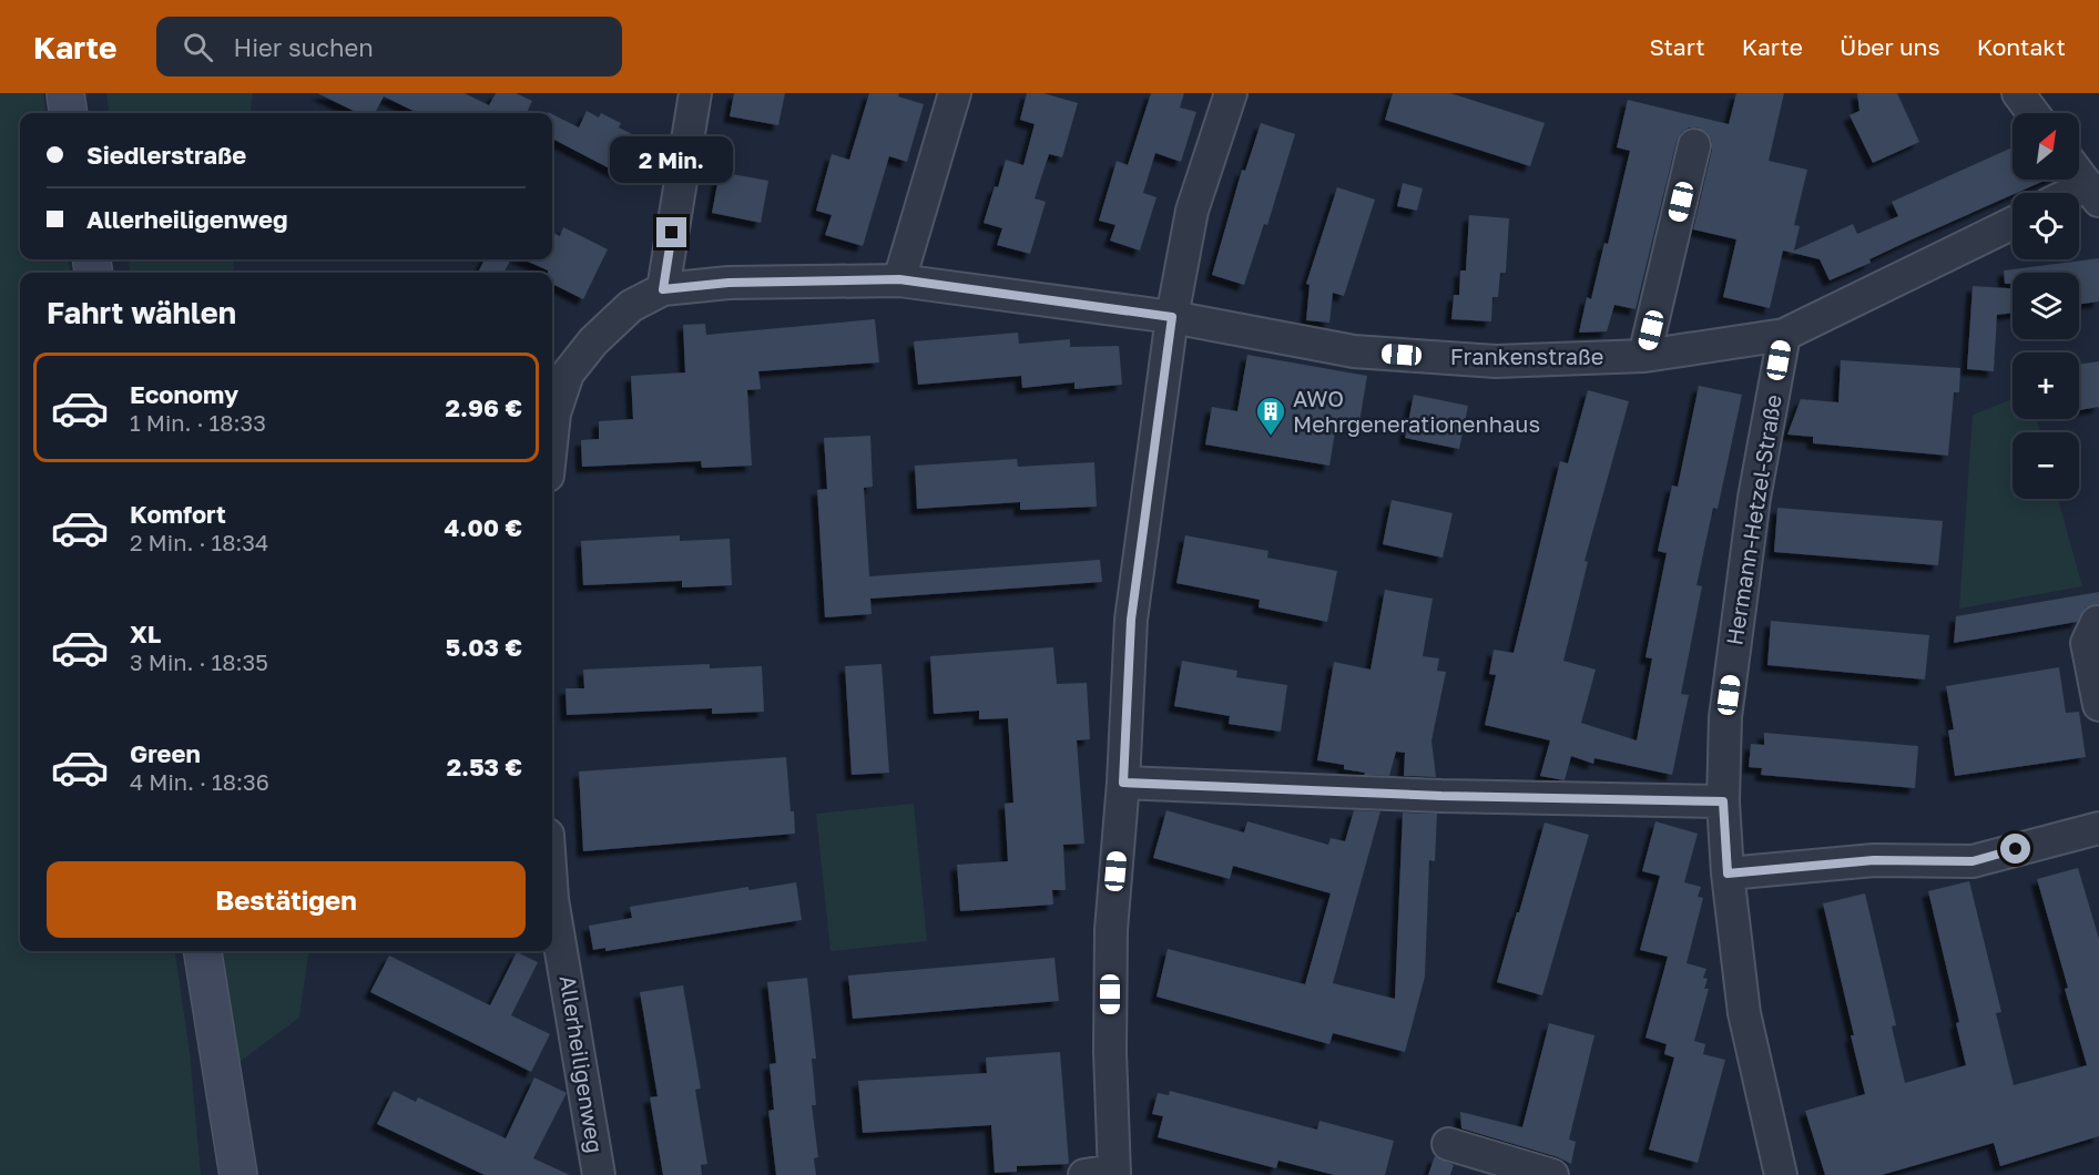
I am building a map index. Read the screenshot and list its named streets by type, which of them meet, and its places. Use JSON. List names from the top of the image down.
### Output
{
  "streets": {
    "street": ["Frankenstraße", "Hermann-Hetzel-Straße", "Allerheiligenweg"]
  },
  "crossings": [
    ["Frankenstraße", "Hermann-Hetzel-Straße"]
  ],
  "places": {
    "building": ["AWO Mehrgenerationenhaus"]
  },
  "north": "top right",
  "page": {
    "header": "Karte",
    "search": "Hier suchen",
    "nav": [
      "Start",
      "Karte",
      "Über uns",
      "Kontakt"
    ],
    "map_buttons": ["+", "−"],
    "banner": ["Siedlerstraße", "Allerheiligenweg"],
    "bubble": "2 Min.",
    "heading": "Fahrt wählen",
    "list": [
      {
        "name": "Economy",
        "note": "1 Min. · 18:33",
        "value": "2.96 €"
      },
      {
        "name": "Komfort",
        "note": "2 Min. · 18:34",
        "value": "4.00 €"
      },
      {
        "name": "XL",
        "note": "3 Min. · 18:35",
        "value": "5.03 €"
      },
      {
        "name": "Green",
        "note": "4 Min. · 18:36",
        "value": "2.53 €"
      }
    ],
    "buttons": "Bestätigen"
  }
}
